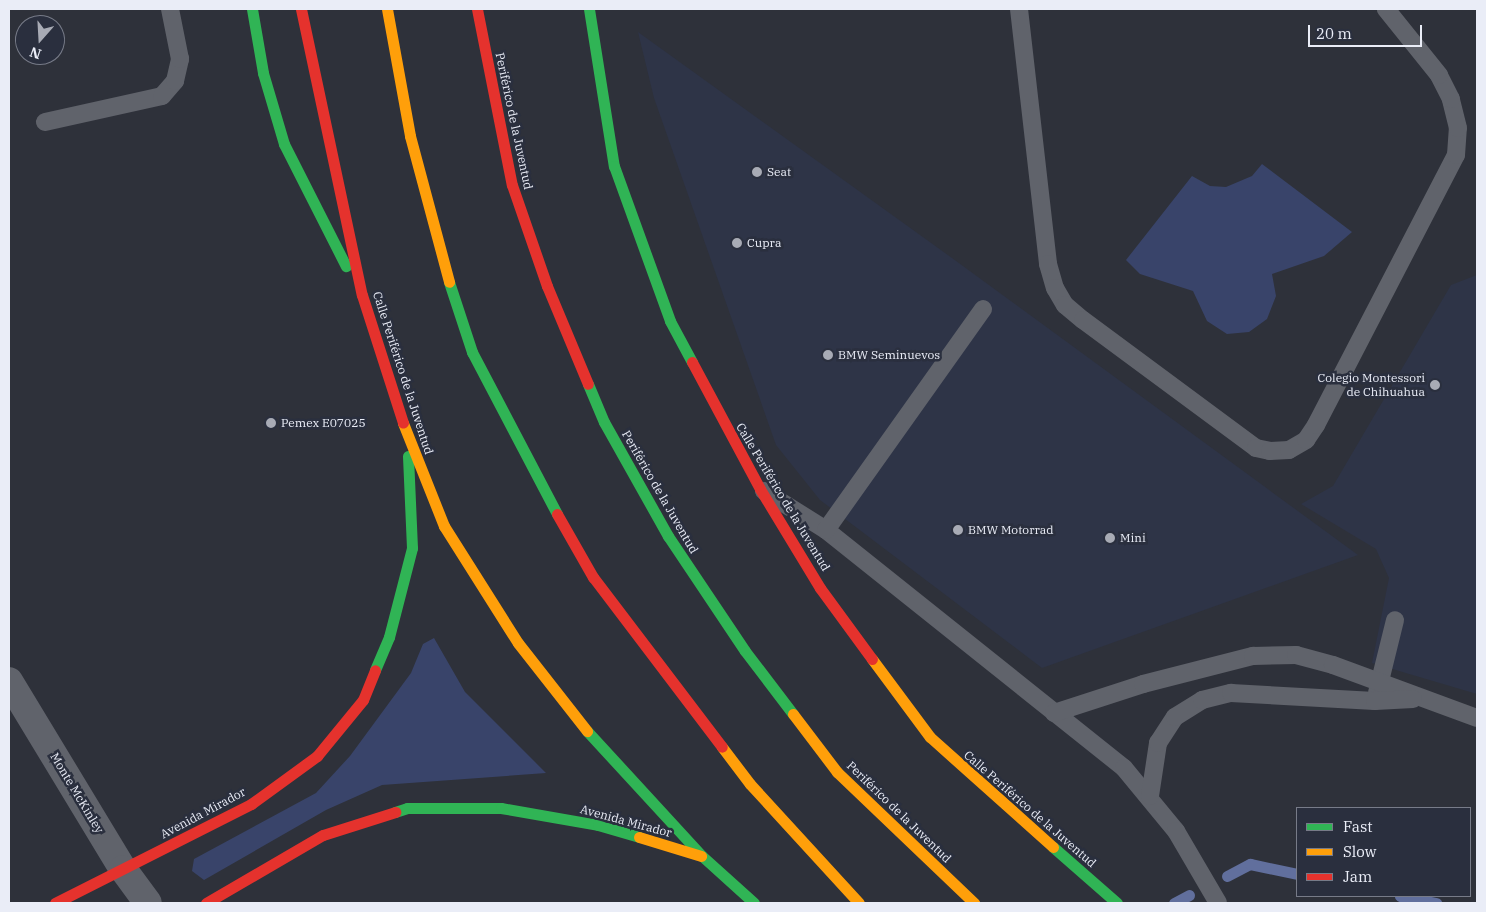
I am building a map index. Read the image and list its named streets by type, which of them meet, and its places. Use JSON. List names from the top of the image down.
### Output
{
  "streets": {
    "main road": ["Periférico de la Juventud", "Calle Periférico de la Juventud", "Avenida Mirador"],
    "street": ["Monte McKinley"]
  },
  "crossings": [
    ["Calle Periférico de la Juventud", "Avenida Mirador"],
    ["Monte McKinley", "Avenida Mirador"]
  ],
  "places": [
    "Seat",
    "Cupra",
    "BMW Seminuevos",
    "Colegio Montessori de Chihuahua",
    "Pemex E07025",
    "BMW Motorrad",
    "Mini"
  ],
  "legend": ["Fast", "Slow", "Jam"],
  "scale_bar": "20 m",
  "north": "bottom"
}
